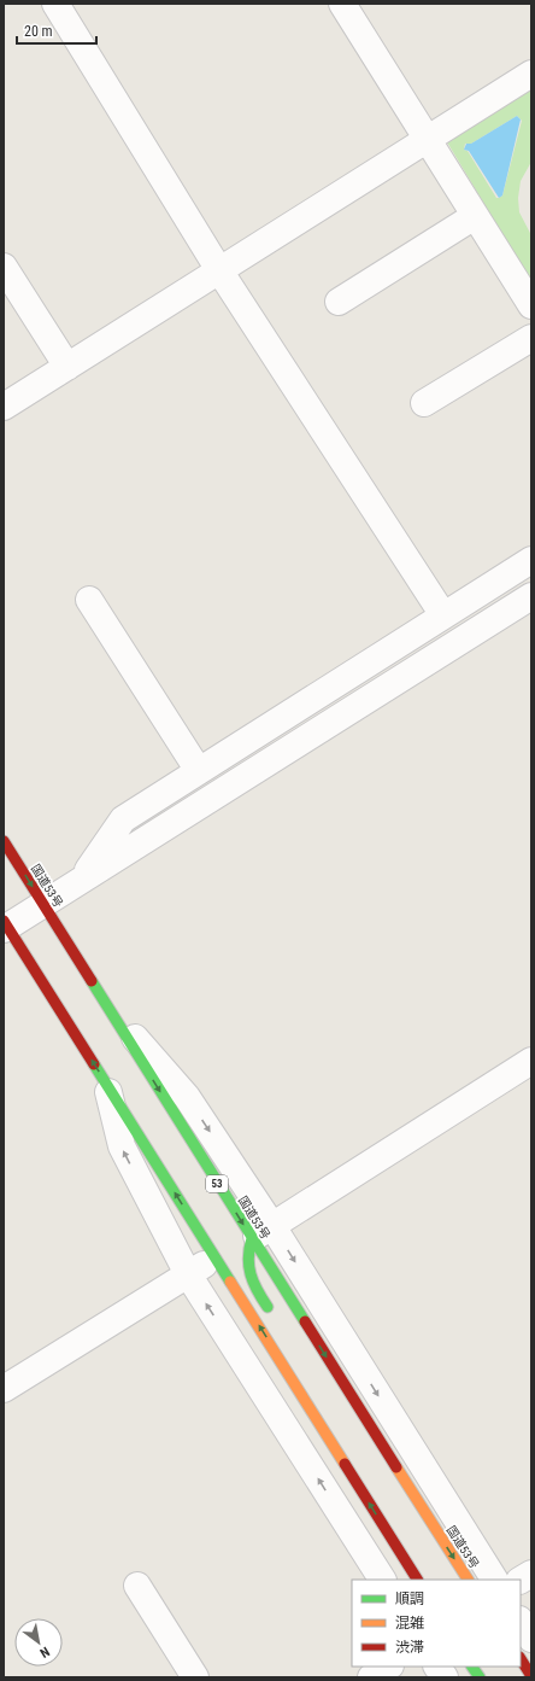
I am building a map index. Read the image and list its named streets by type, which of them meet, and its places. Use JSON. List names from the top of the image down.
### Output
{
  "streets": {
    "highway": ["国道53号"]
  },
  "legend": ["順調", "混雑", "渋滞"],
  "scale_bar": "20 m",
  "north": "bottom right"
}
